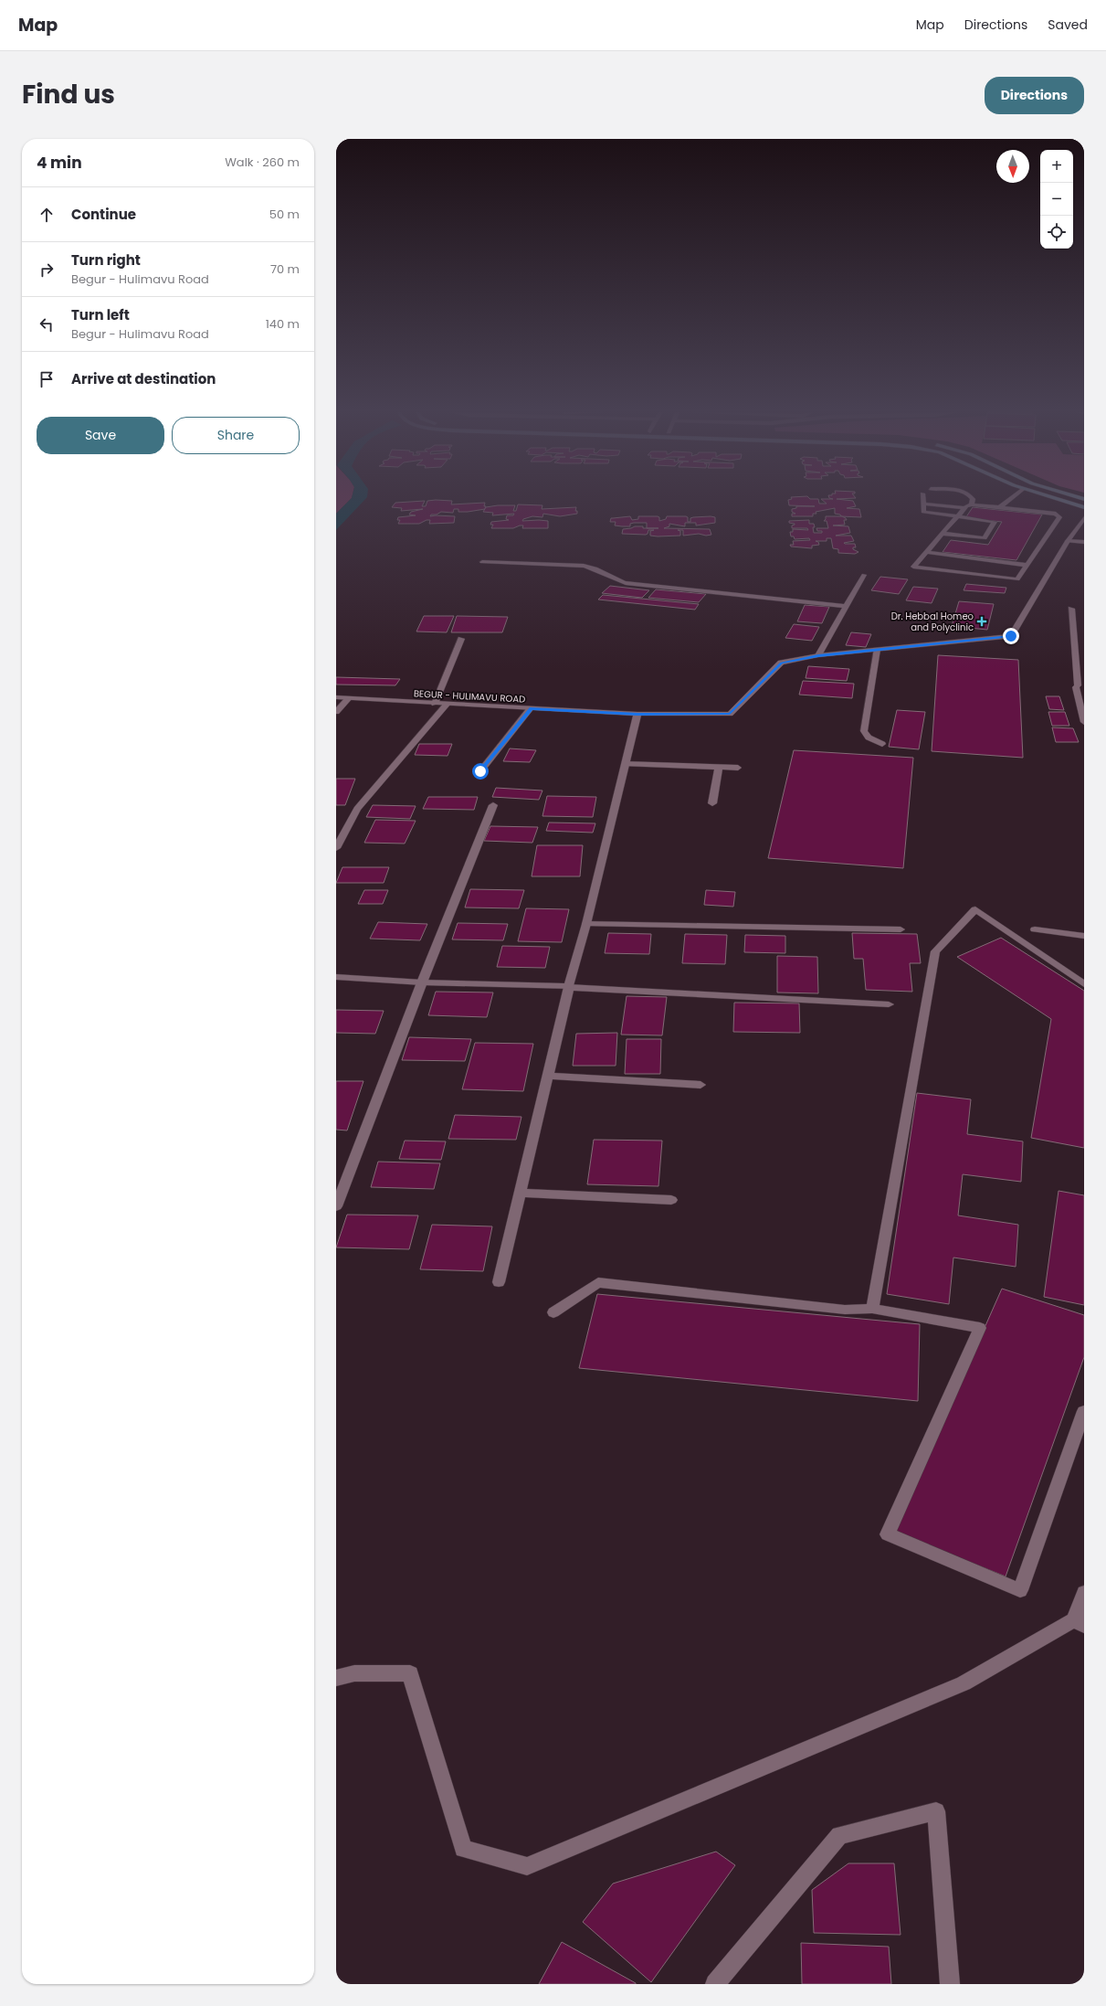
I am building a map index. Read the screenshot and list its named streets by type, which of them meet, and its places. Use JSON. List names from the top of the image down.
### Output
{
  "streets": {
    "street": ["BEGUR - HULIMAVU ROAD"]
  },
  "places": {
    "health": ["Dr. Hebbal Homeo and Polyclinic"]
  },
  "north": "bottom",
  "page": {
    "header": "Map",
    "nav": ["Map", "Directions", "Saved"],
    "title": "Find us",
    "buttons": [
      "Directions",
      ["Save", "Share"]
    ],
    "heading": ["4 min", "Walk · 260 m"],
    "map_buttons": ["+", "−"],
    "list": [
      ["Continue", "50 m"],
      ["Turn right", "Begur - Hulimavu Road", "70 m"],
      ["Turn left", "Begur - Hulimavu Road", "140 m"],
      "Arrive at destination"
    ]
  }
}
